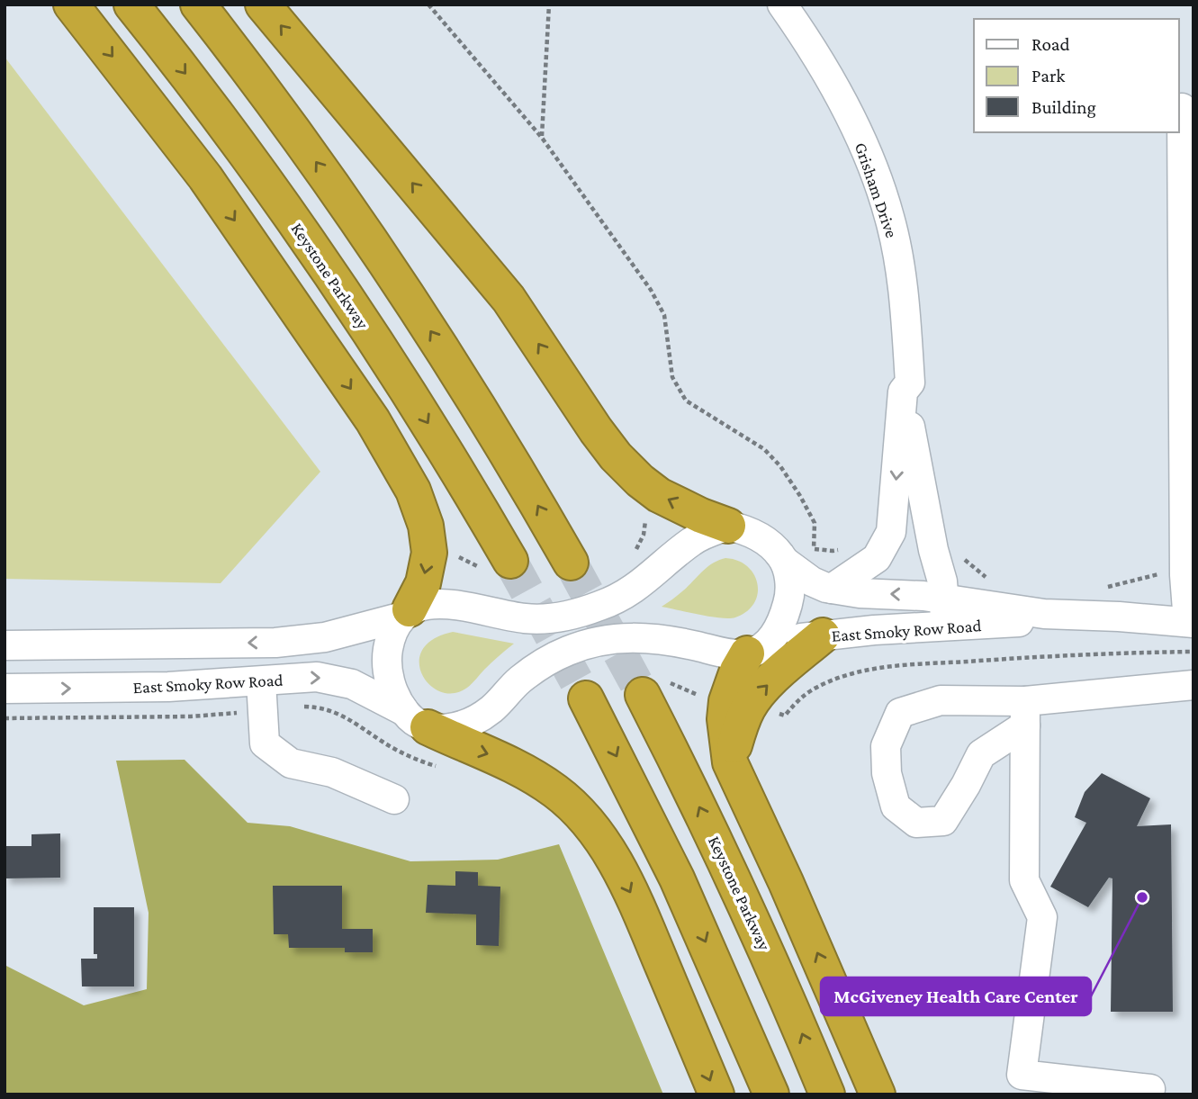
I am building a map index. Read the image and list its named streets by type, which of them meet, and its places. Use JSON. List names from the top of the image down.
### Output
{
  "streets": {
    "highway": ["Keystone Parkway"],
    "street": ["Grisham Drive", "East Smoky Row Road"]
  },
  "crossings": [
    ["Grisham Drive", "East Smoky Row Road"]
  ],
  "places": ["McGiveney Health Care Center"],
  "legend": ["Road", "Park", "Building"]
}
